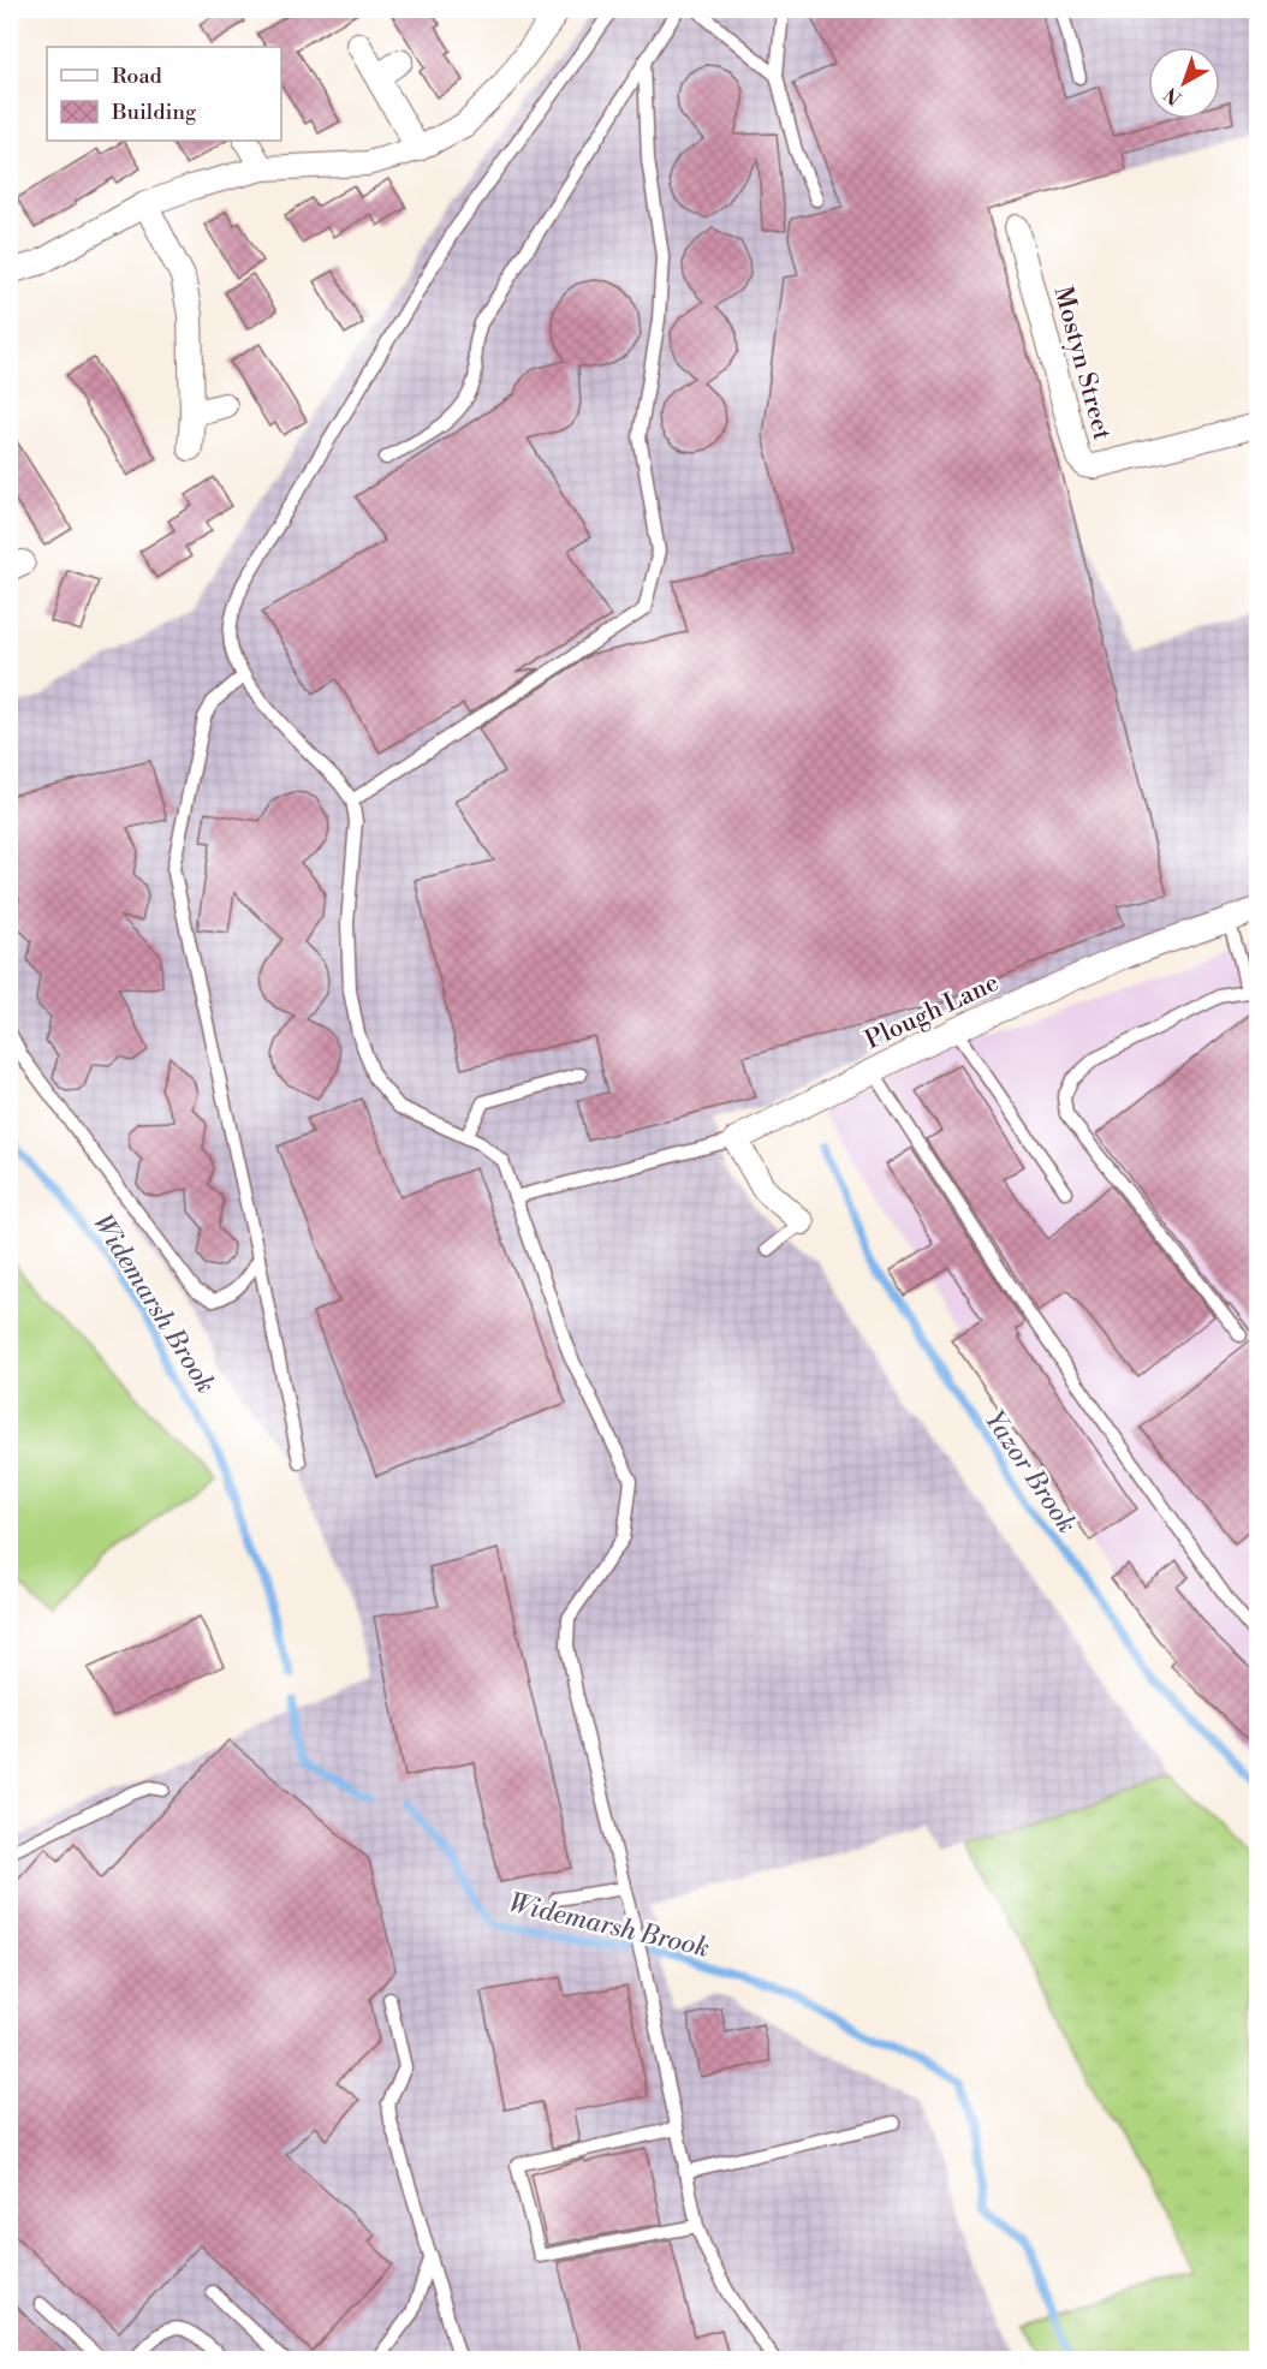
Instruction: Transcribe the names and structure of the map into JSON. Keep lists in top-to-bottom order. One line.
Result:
{"streets":{"street":["Mostyn Street","Plough Lane"]},"water":["Widemarsh Brook","Yazor Brook"],"legend":["Road","Building"],"north":"bottom left"}
